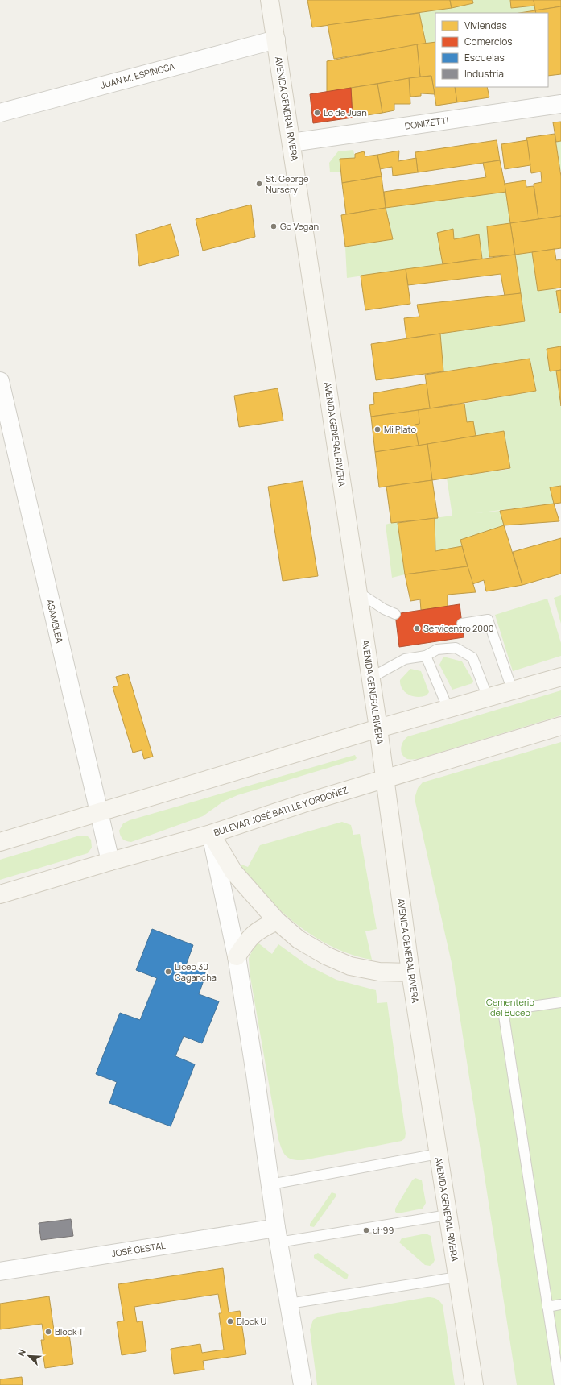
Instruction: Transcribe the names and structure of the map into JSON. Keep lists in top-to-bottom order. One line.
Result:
{"streets":{"main road":["AVENIDA GENERAL RIVERA","BULEVAR JOSÉ BATLLE Y ORDÓÑEZ"],"street":["JUAN M. ESPINOSA","DONIZETTI","ASAMBLEA","JOSÉ GESTAL"]},"crossings":[["JUAN M. ESPINOSA","AVENIDA GENERAL RIVERA"],["AVENIDA GENERAL RIVERA","DONIZETTI"],["AVENIDA GENERAL RIVERA","BULEVAR JOSÉ BATLLE Y ORDÓÑEZ"],["ASAMBLEA","BULEVAR JOSÉ BATLLE Y ORDÓÑEZ"]],"parks":["Cementerio del Buceo"],"places":["Lo de Juan","St. George Nursery","Go Vegan","Mi Plato","Servicentro 2000","Liceo 30 Cagancha","ch99","Block U","Block T"],"legend":["Viviendas","Comercios","Escuelas","Industria"],"north":"top left"}
